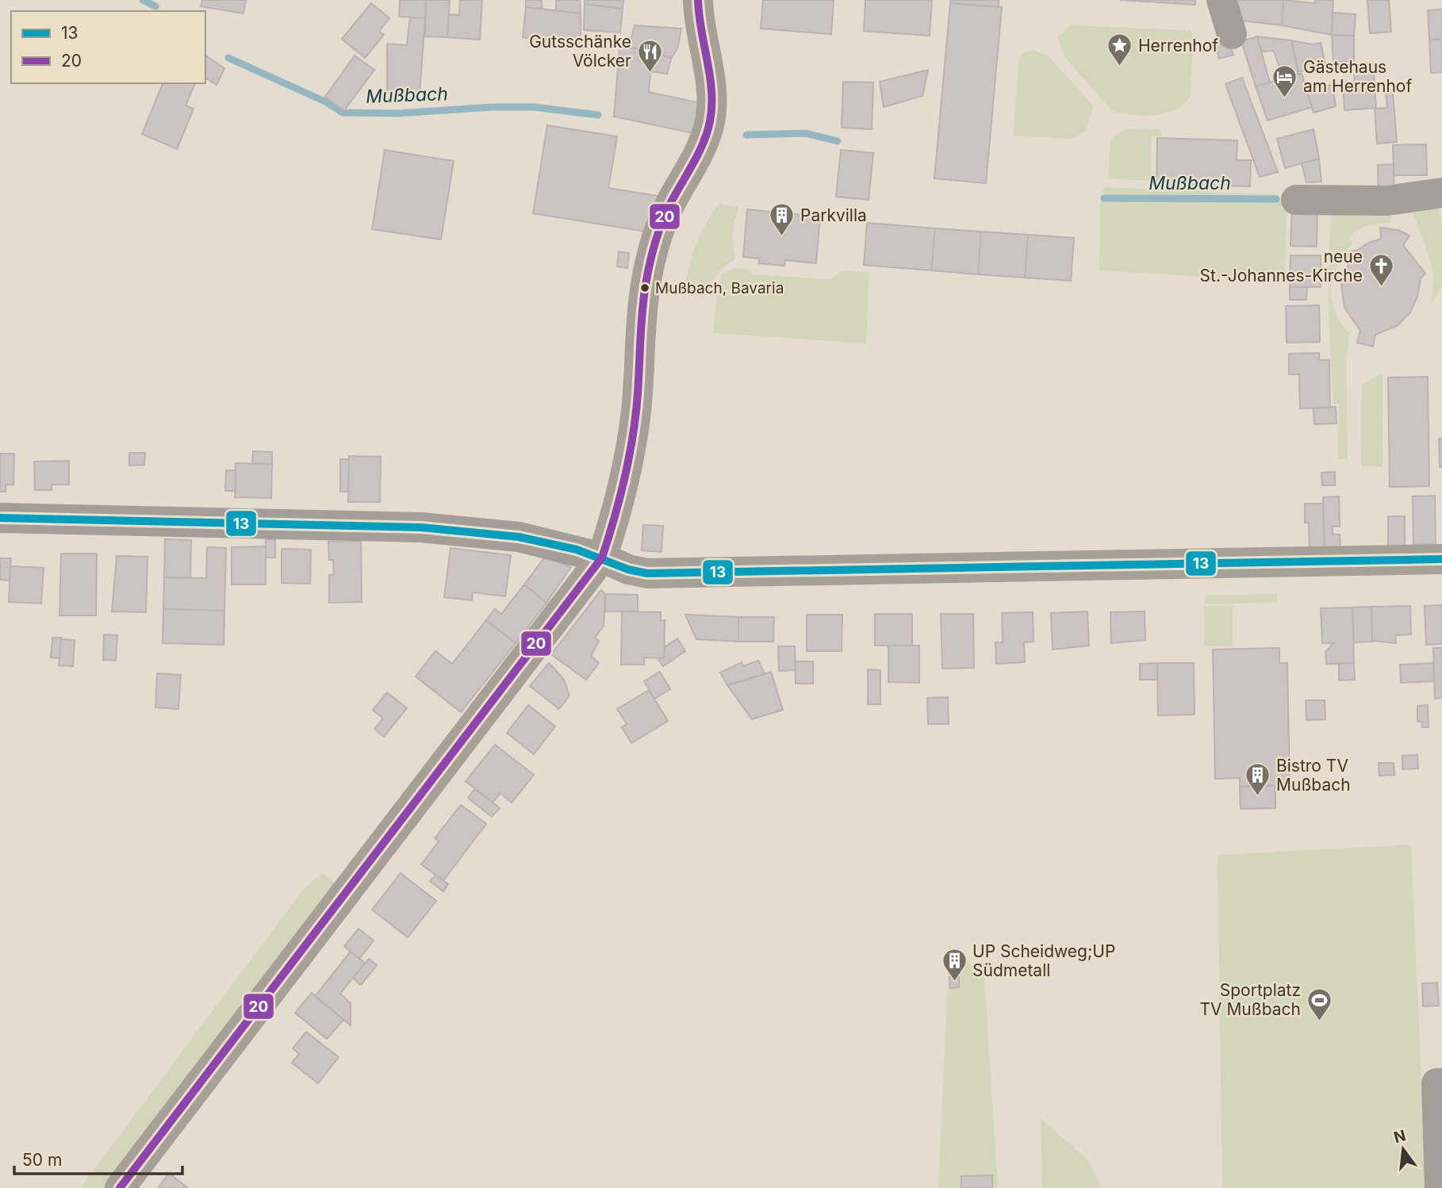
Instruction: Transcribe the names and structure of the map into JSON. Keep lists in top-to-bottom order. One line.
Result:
{"water":["Mußbach"],"places":{"place":["Herrenhof"],"restaurant":["Gutsschänke Völcker"],"hotel":["Gästehaus am Herrenhof"],"building":["Parkvilla","Bistro TV Mußbach","UP Scheidweg;UP Südmetall"],"church":["neue St.-Johannes-Kirche"],"other":["Mußbach, Bavaria"],"sports":["Sportplatz TV Mußbach"]},"lines":["transit line 20","transit line 13"],"legend":["13","20"],"scale_bar":"50 m","north":"top"}
